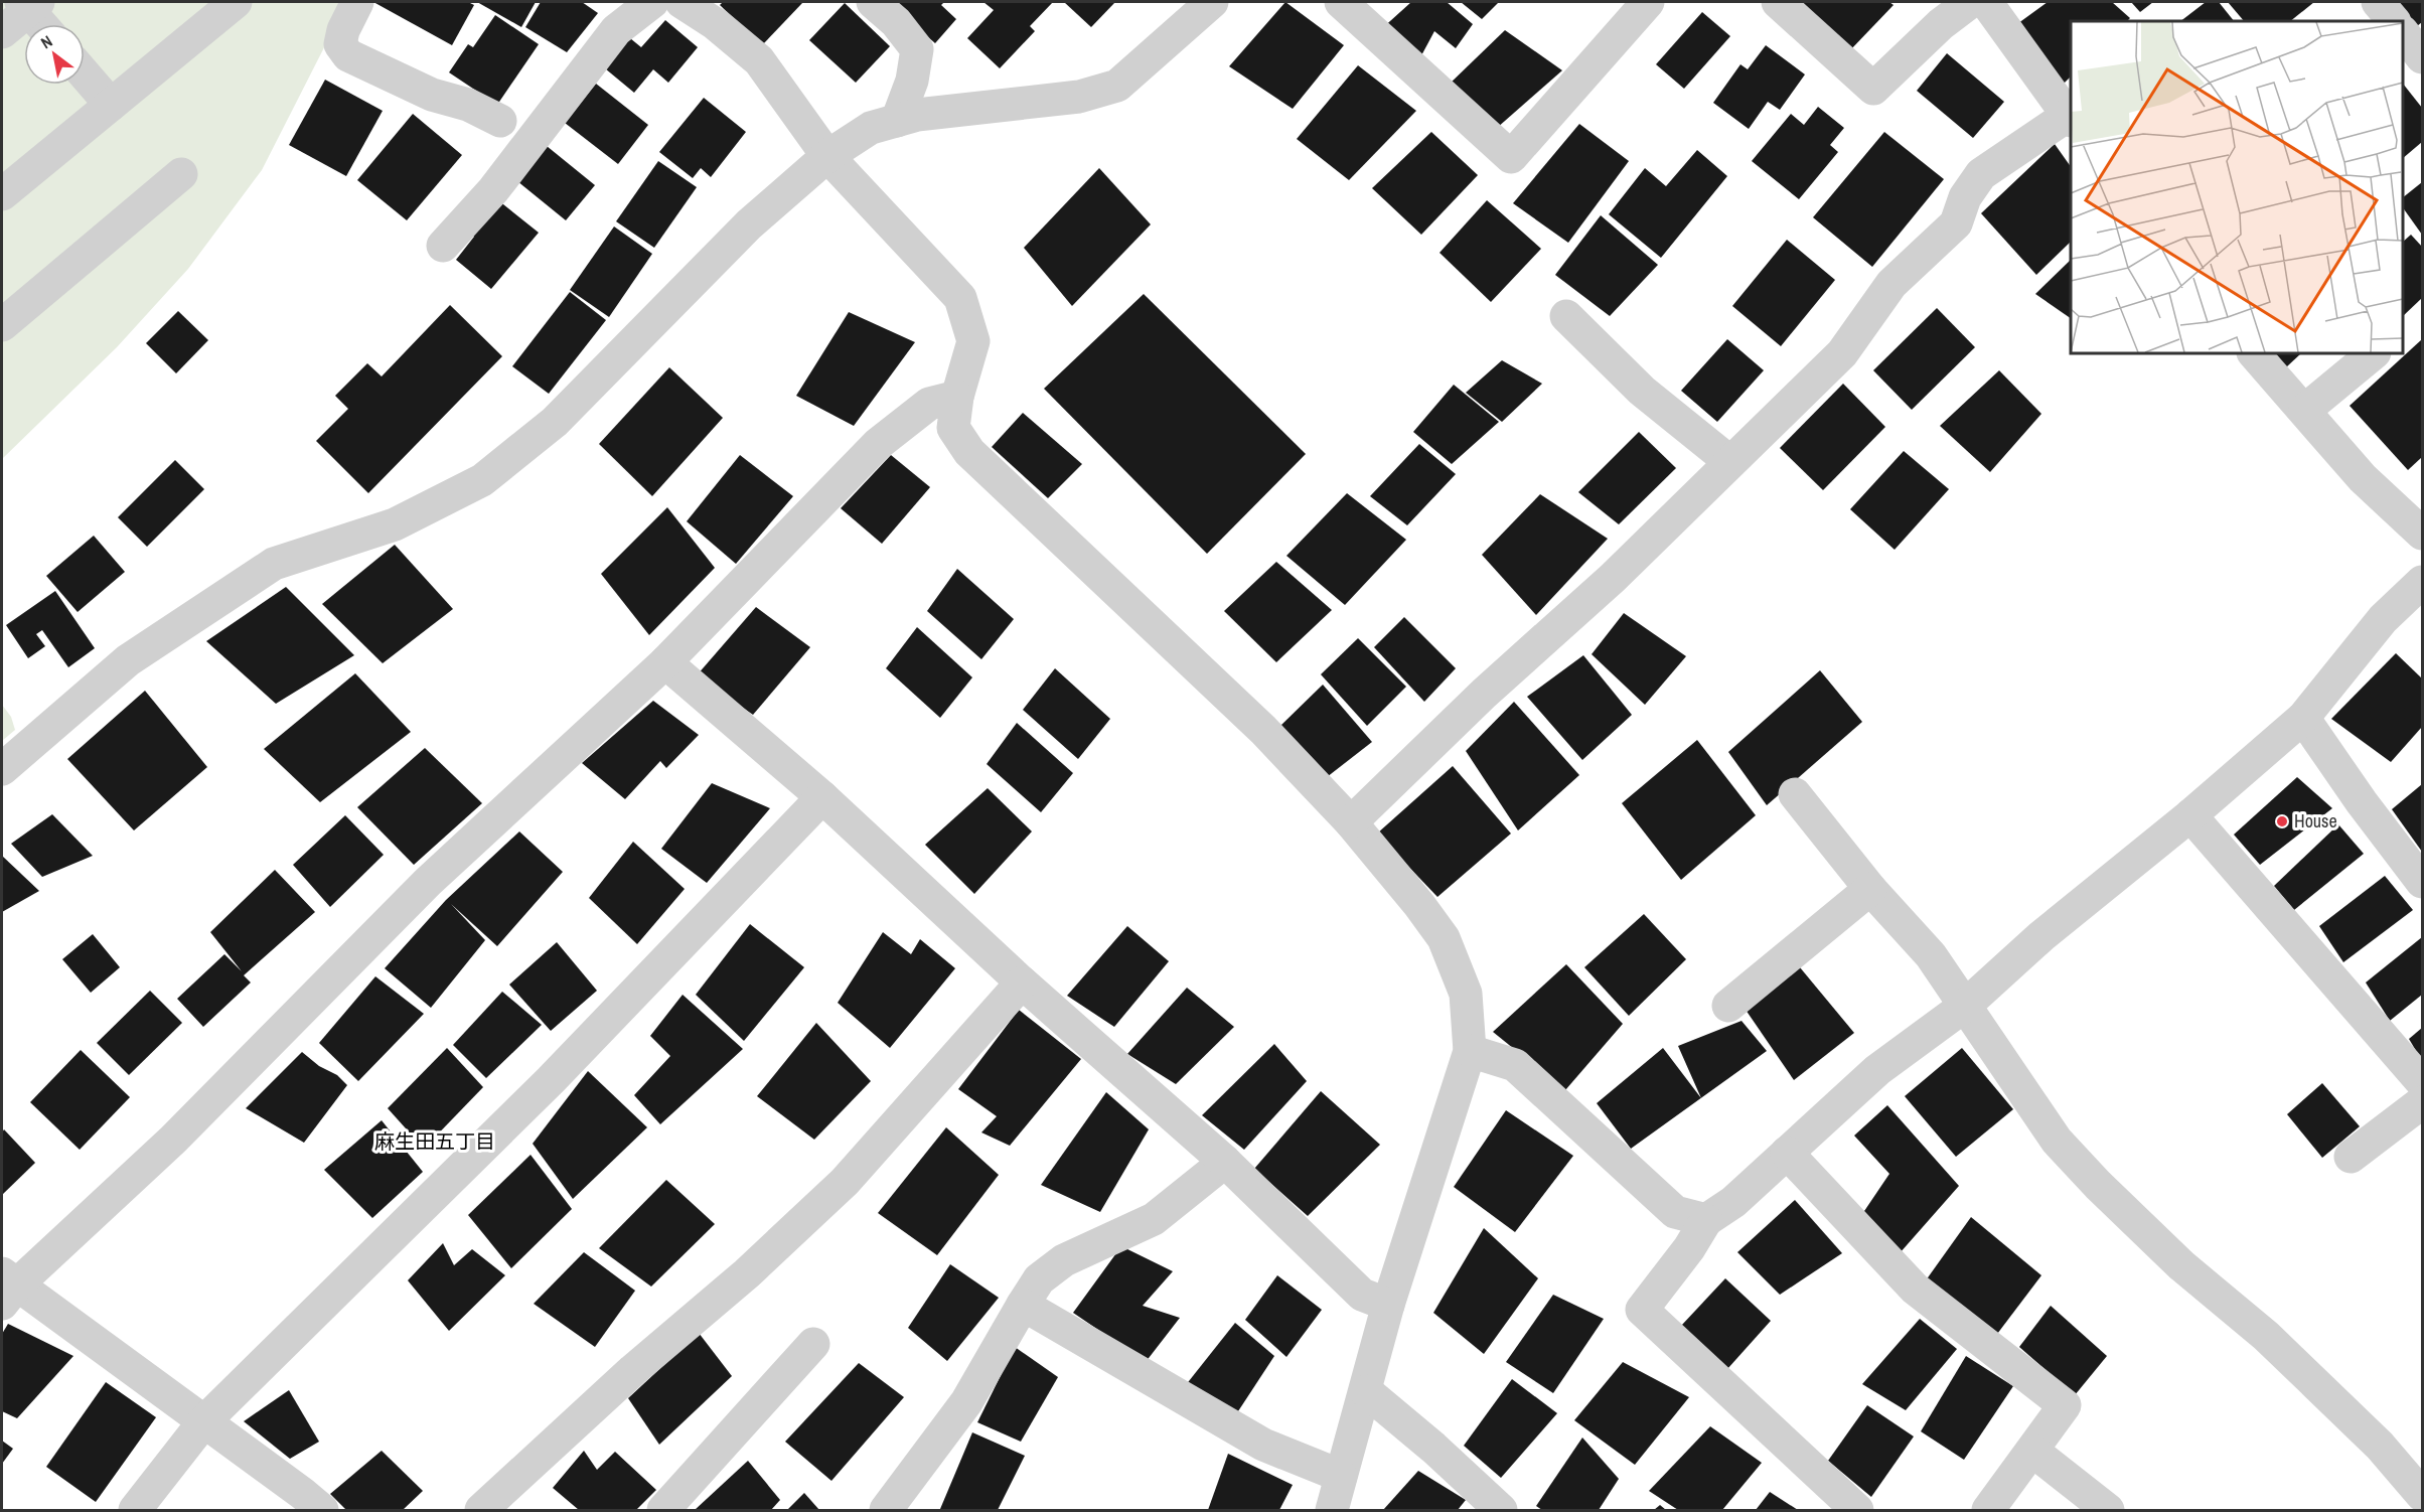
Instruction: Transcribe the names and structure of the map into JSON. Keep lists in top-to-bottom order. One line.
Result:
{"districts":["麻生田五丁目"],"places":["House"],"north":"top left"}
